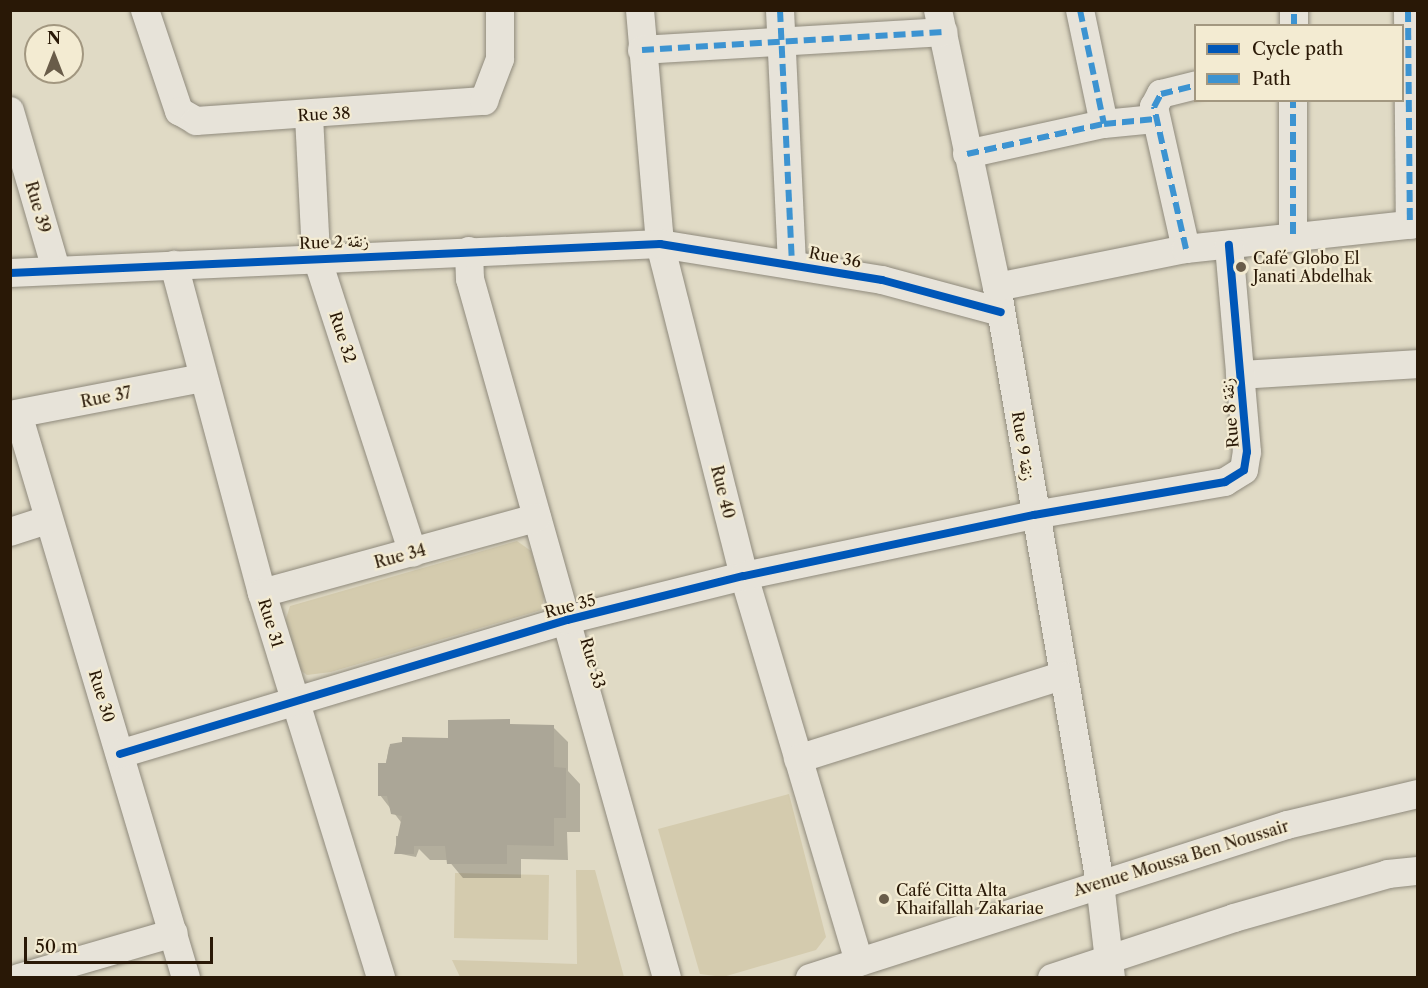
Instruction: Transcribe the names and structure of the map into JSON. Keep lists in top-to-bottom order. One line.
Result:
{"streets":{"street":["Rue 38","Rue 39","Rue 2 زنقة","Rue 36","Rue 32","Rue 37","Rue 8 زنقة","Rue 9 زنقة","Rue 40","Rue 34","Rue 35","Rue 31","Rue 33","Rue 30","Avenue Moussa Ben Noussair"]},"crossings":[["Rue 38","Rue 32"],["Rue 39","Rue 2 زنقة"],["Rue 2 زنقة","Rue 36"],["Rue 2 زنقة","Rue 32"],["Rue 2 زنقة","Rue 40"],["Rue 2 زنقة","Rue 31"],["Rue 2 زنقة","Rue 33"],["Rue 36","Rue 9 زنقة"],["Rue 36","Rue 40"],["Rue 32","Rue 34"],["Rue 37","Rue 31"],["Rue 37","Rue 30"],["Rue 8 زنقة","Rue 9 زنقة"],["Rue 8 زنقة","Rue 35"],["Rue 9 زنقة","Rue 35"],["Rue 9 زنقة","Avenue Moussa Ben Noussair"],["Rue 40","Rue 35"],["Rue 40","Avenue Moussa Ben Noussair"],["Rue 34","Rue 31"],["Rue 34","Rue 33"],["Rue 35","Rue 31"],["Rue 35","Rue 33"],["Rue 35","Rue 30"]],"places":["Café Globo El Janati Abdelhak","Café Citta Alta Khaifallah Zakariae"],"legend":["Cycle path","Path"],"scale_bar":"50 m","north":"top"}
